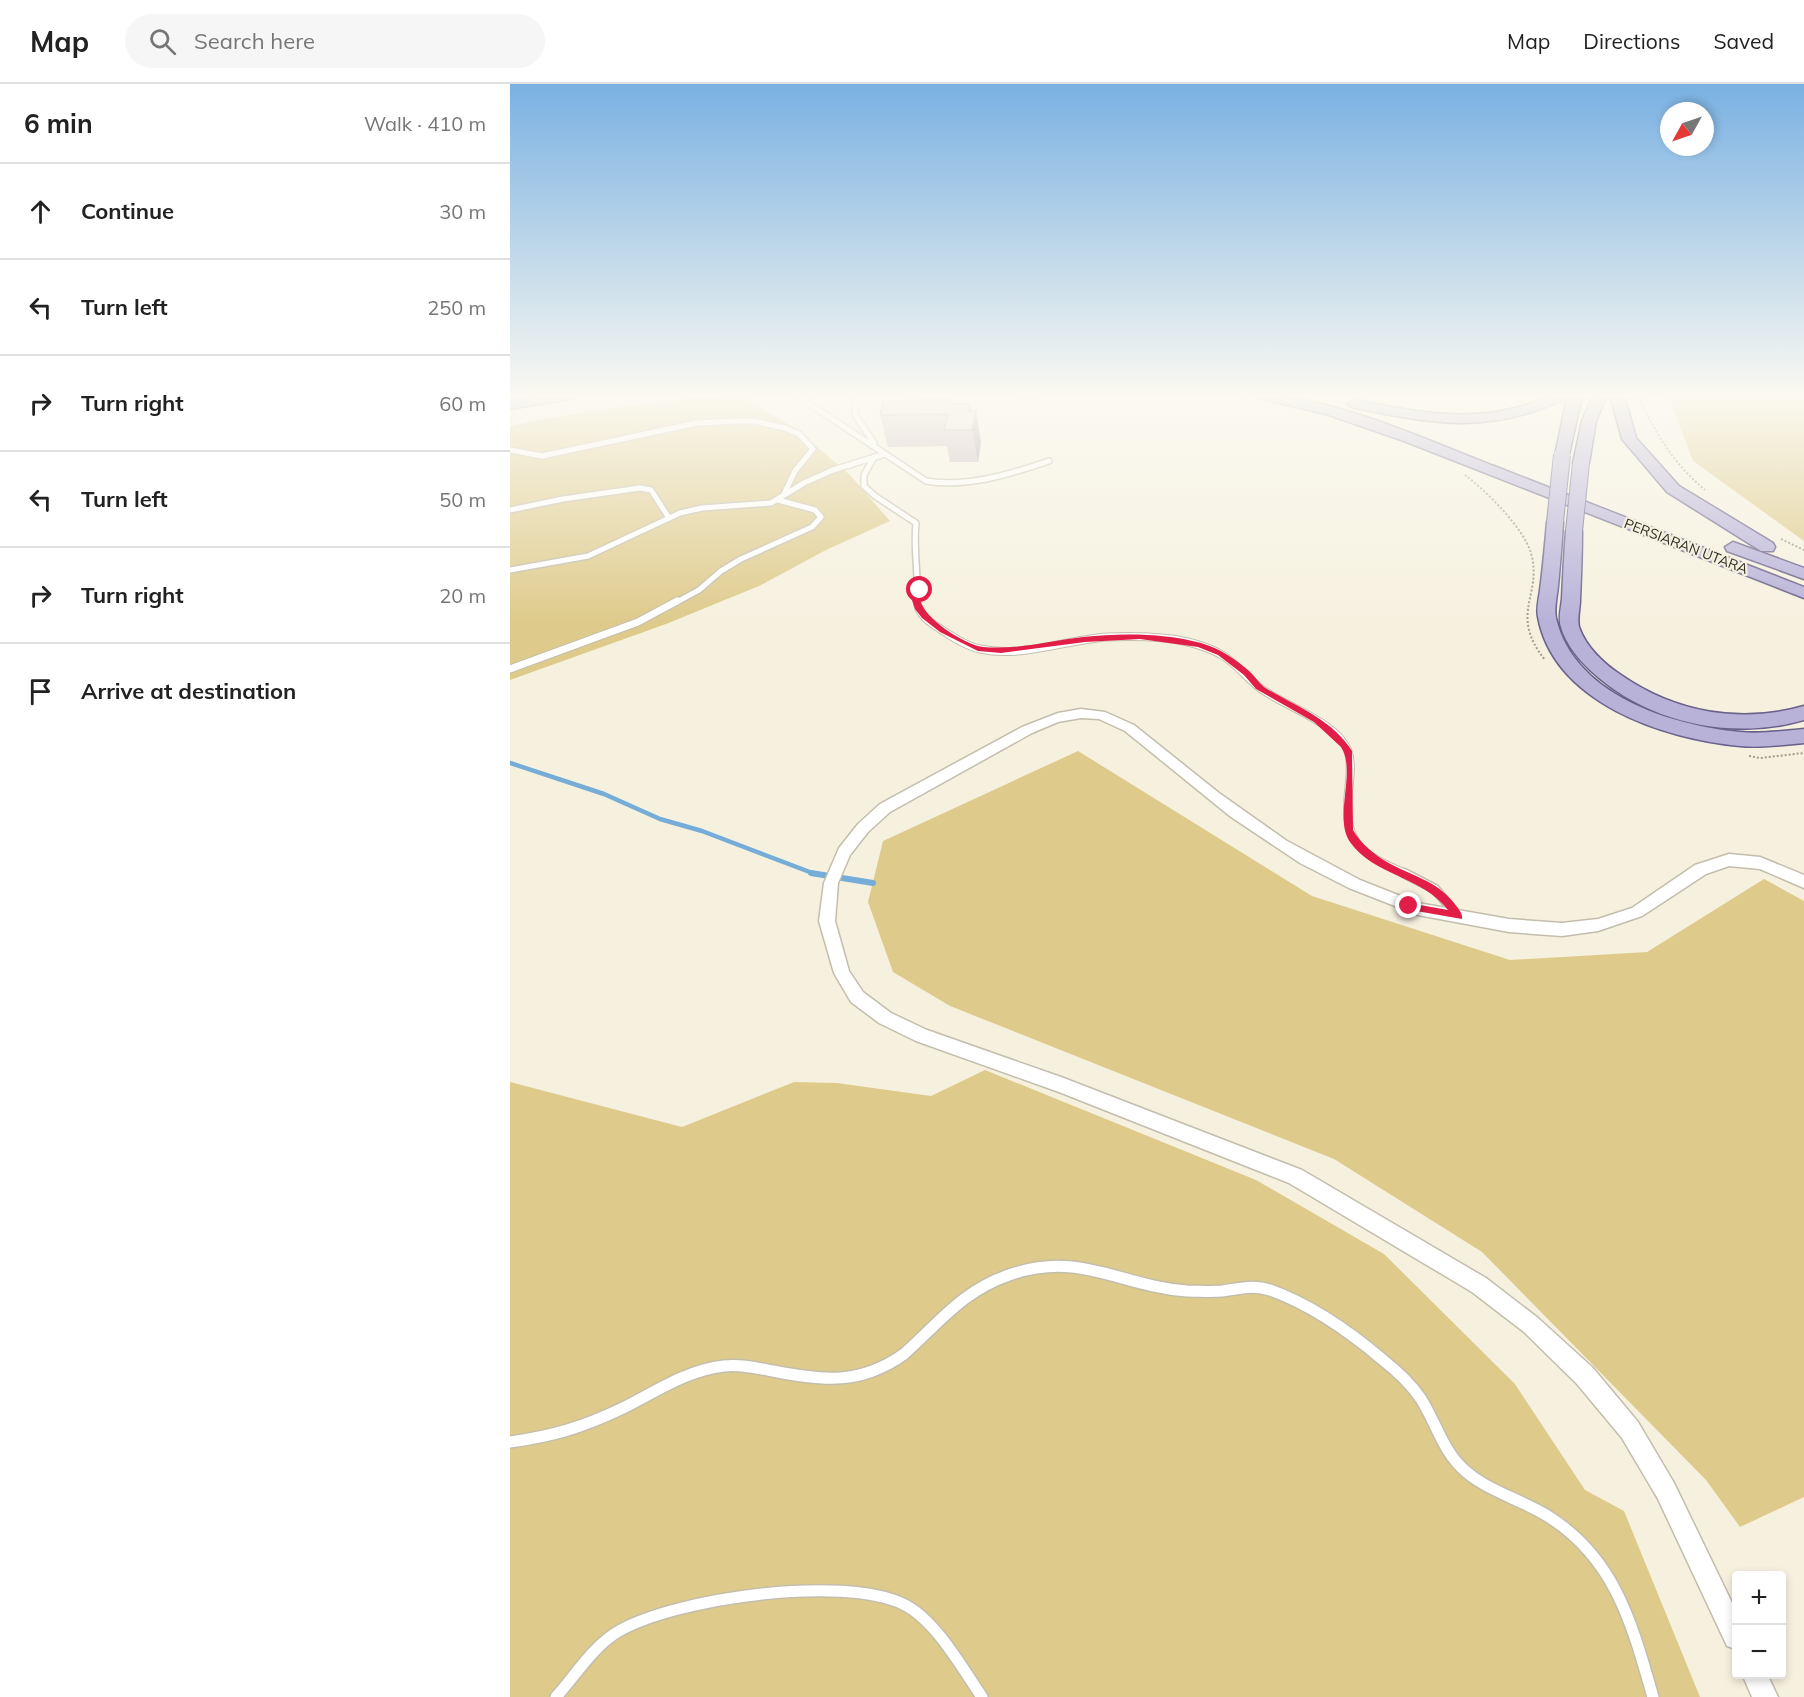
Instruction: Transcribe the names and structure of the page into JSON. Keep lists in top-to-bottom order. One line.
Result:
{"streets":{"main road":["PERSIARAN UTARA"]},"north":"bottom left","page":{"header":"Map","search":"Search here","nav":["Map","Directions","Saved"],"heading":["6 min","Walk · 410 m"],"list":[["Continue","30 m"],["Turn left","250 m"],["Turn right","60 m"],["Turn left","50 m"],["Turn right","20 m"],"Arrive at destination"],"map_buttons":["+","−"]}}
